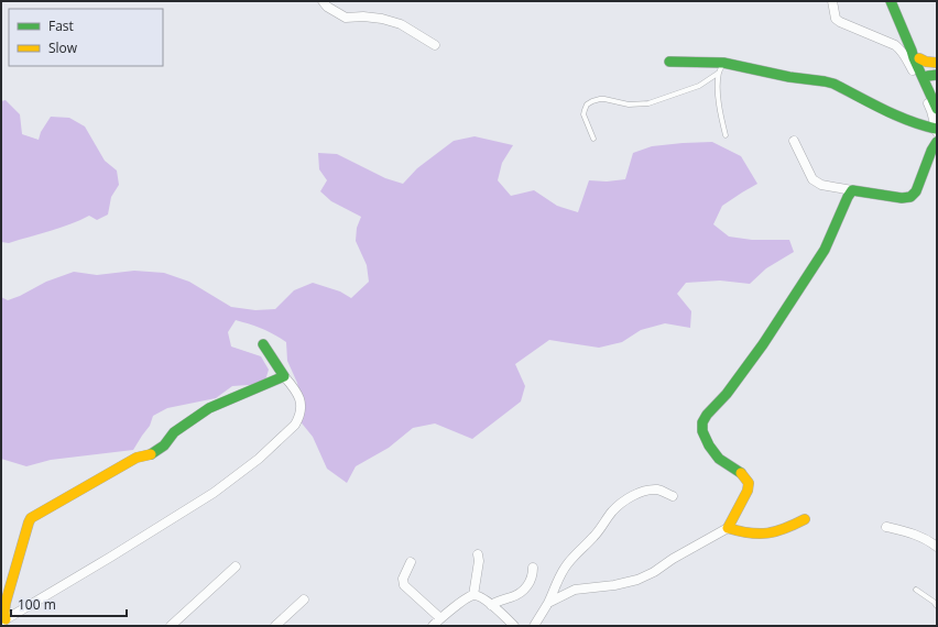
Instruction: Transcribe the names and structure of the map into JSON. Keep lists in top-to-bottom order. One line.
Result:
{"legend":["Fast","Slow"],"scale_bar":"100 m"}
